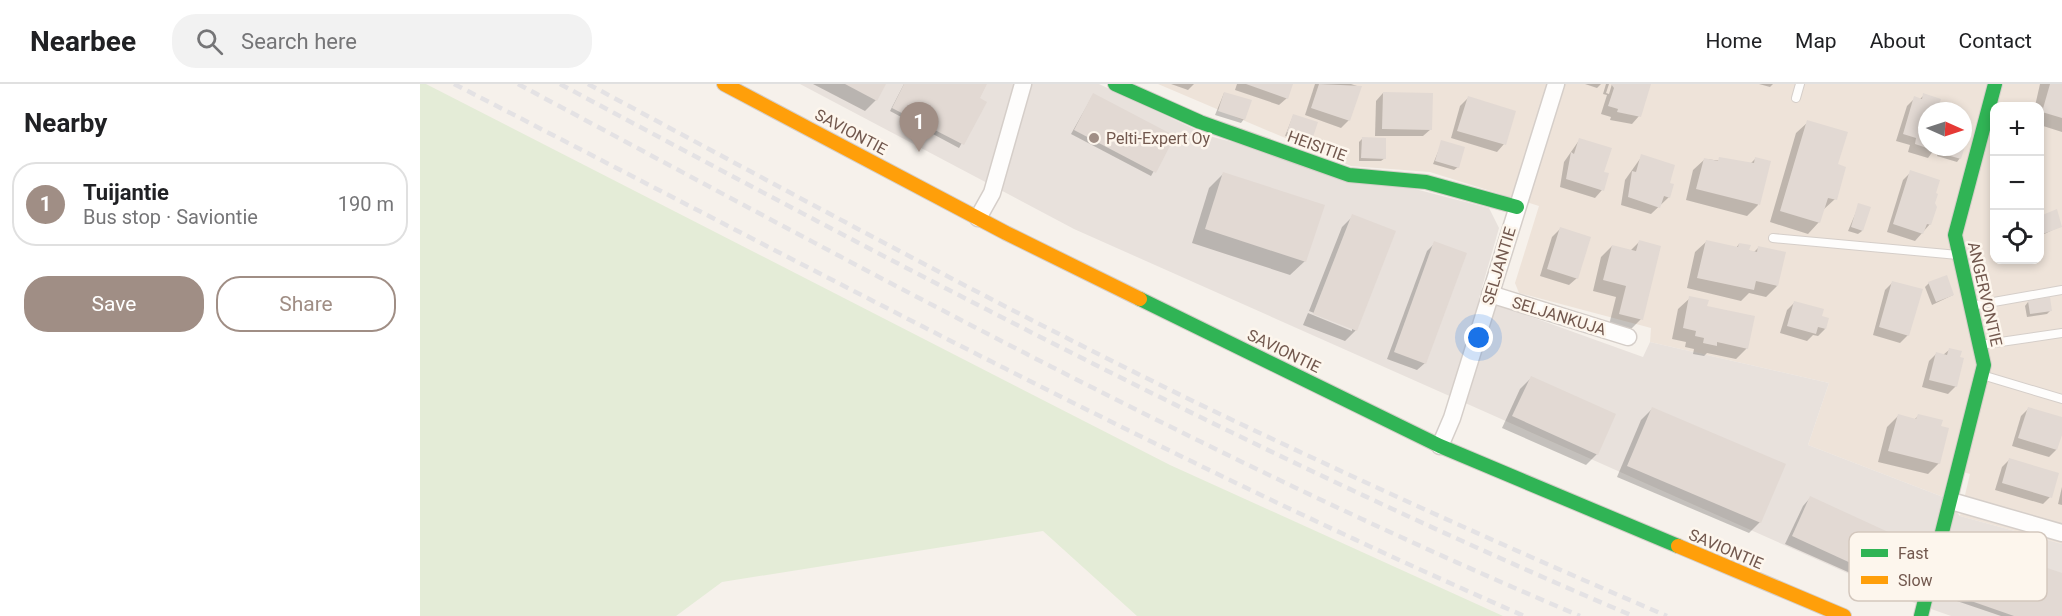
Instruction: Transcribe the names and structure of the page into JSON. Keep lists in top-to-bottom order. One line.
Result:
{"streets":{"main road":["SAVIONTIE","HEISITIE","ANGERVONTIE"],"street":["SELJANTIE","SELJANKUJA"]},"crossings":[["SAVIONTIE","SELJANTIE"],["HEISITIE","SELJANTIE"],["SELJANTIE","SELJANKUJA"]],"places":["Pelti-Expert Oy"],"legend":["Fast","Slow"],"north":"right","page":{"header":"Nearbee","search":"Search here","nav":["Home","Map","About","Contact"],"heading":"Nearby","map_buttons":["+","−"],"pins":"1","list":[{"mark":"1","name":"Tuijantie","note":"Bus stop · Saviontie","value":"190 m"}],"buttons":["Save","Share"]}}
